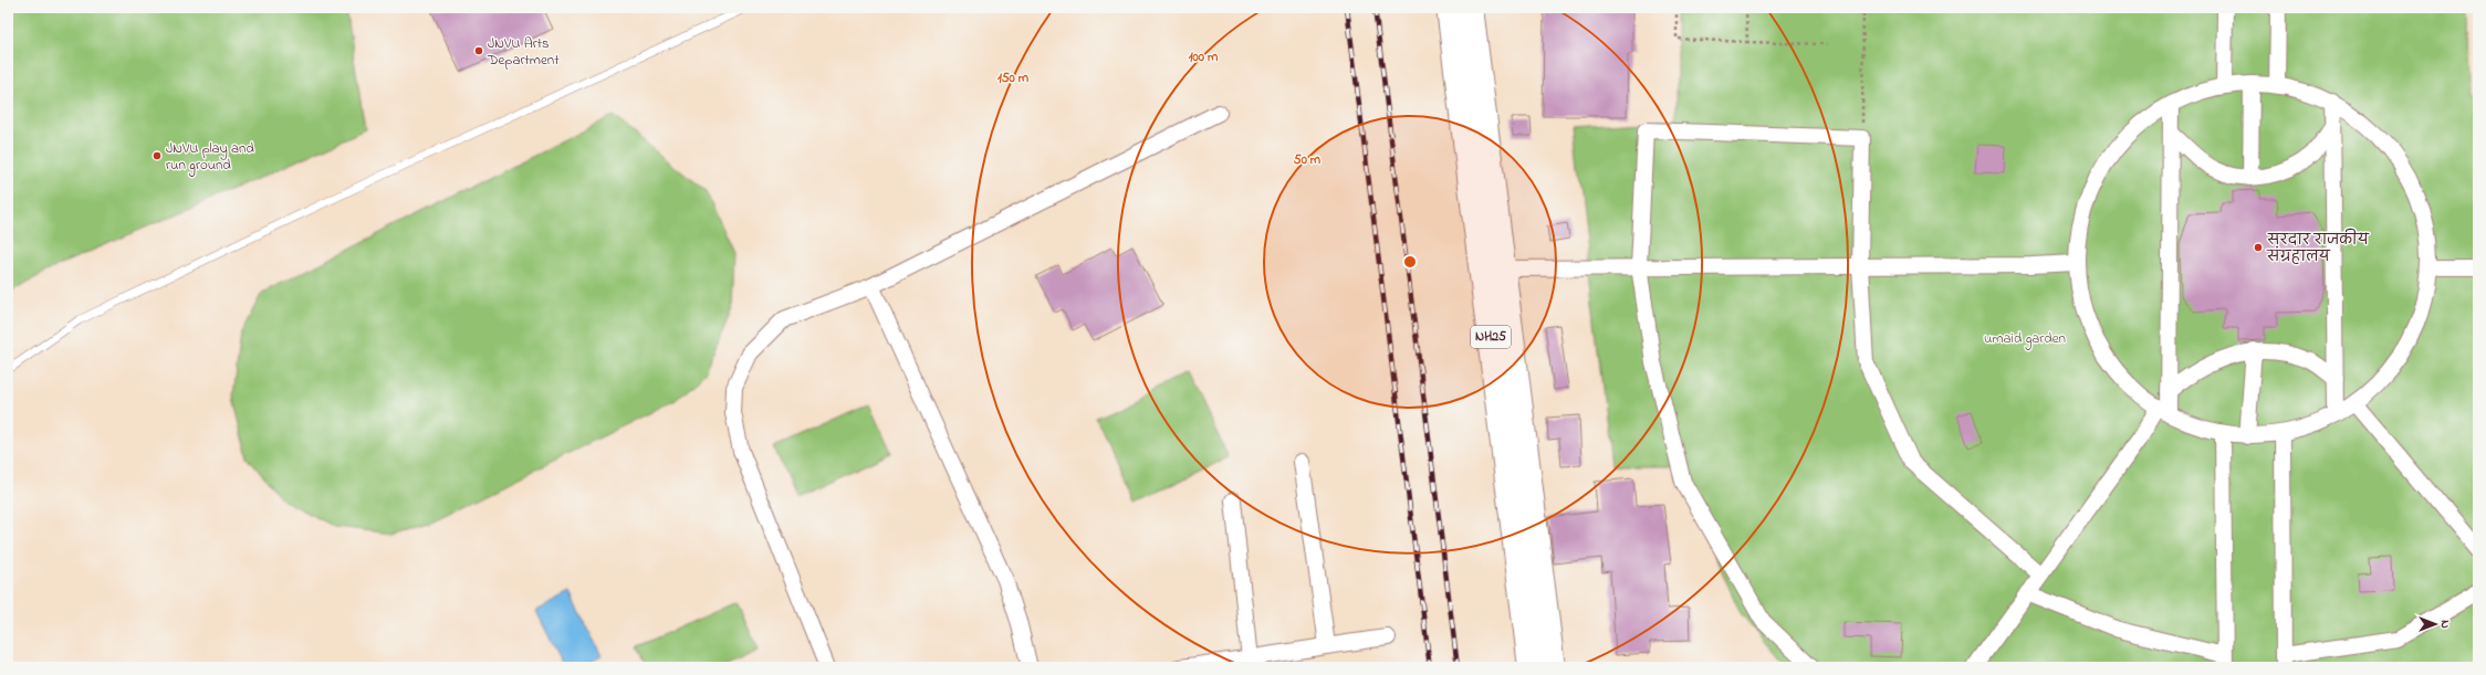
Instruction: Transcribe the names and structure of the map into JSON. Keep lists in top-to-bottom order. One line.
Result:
{"streets":{"main road":["NH25"]},"parks":["umaid garden"],"places":["JNVU Arts Department","JNVU play and run ground","सरदार राजकीय संग्रहालय"],"north":"right","rings":["100 m","150 m","50 m"]}
